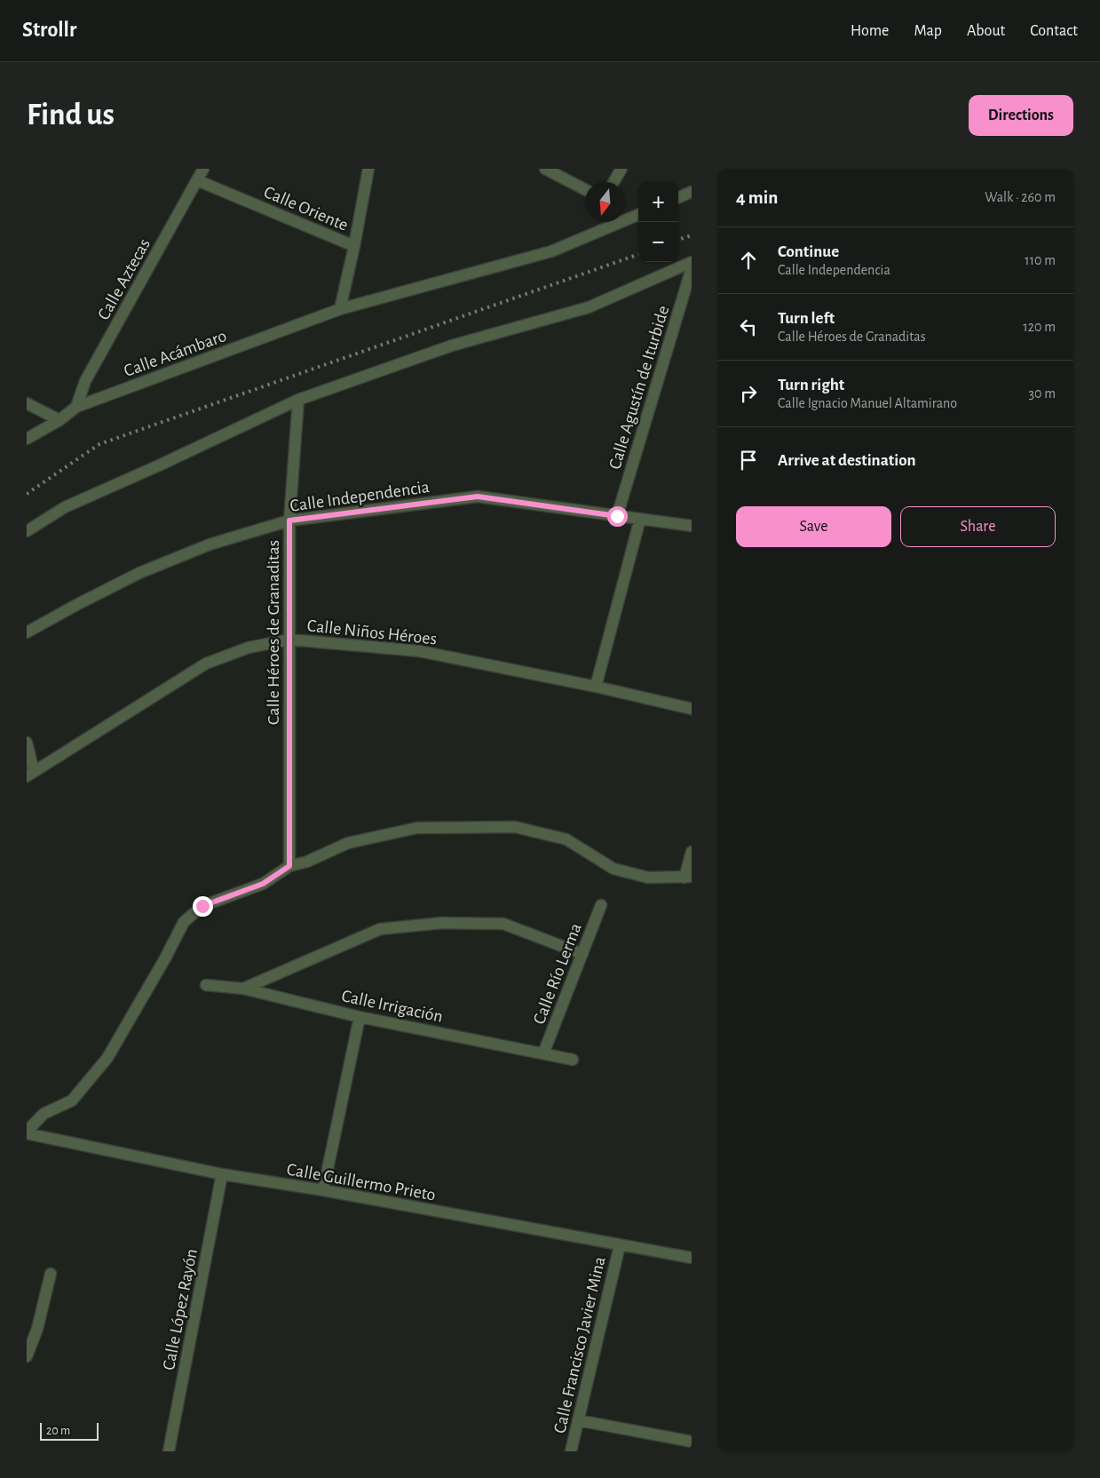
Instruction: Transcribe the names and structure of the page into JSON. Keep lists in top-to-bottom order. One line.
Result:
{"streets":{"street":["Calle Oriente","Calle Aztecas","Calle Acámbaro","Calle Agustín de Iturbide","Calle Independencia","Calle Niños Héroes","Calle Héroes de Granaditas","Calle Río Lerma","Calle Irrigación","Calle Guillermo Prieto","Calle López Rayón","Calle Francisco Javier Mina"]},"crossings":[["Calle Oriente","Calle Aztecas"],["Calle Aztecas","Calle Acámbaro"],["Calle Agustín de Iturbide","Calle Independencia"],["Calle Independencia","Calle Héroes de Granaditas"],["Calle Niños Héroes","Calle Héroes de Granaditas"],["Calle Río Lerma","Calle Irrigación"],["Calle Guillermo Prieto","Calle López Rayón"],["Calle Guillermo Prieto","Calle Francisco Javier Mina"]],"scale_bar":"20 m","north":"bottom","page":{"header":"Strollr","nav":["Home","Map","About","Contact"],"buttons":["Directions",["Save","Share"]],"title":"Find us","heading":["4 min","Walk · 260 m"],"map_buttons":["+","−"],"list":[["Continue","Calle Independencia","110 m"],["Turn left","Calle Héroes de Granaditas","120 m"],["Turn right","Calle Ignacio Manuel Altamirano","30 m"],"Arrive at destination"],"scale":"20 m"}}
